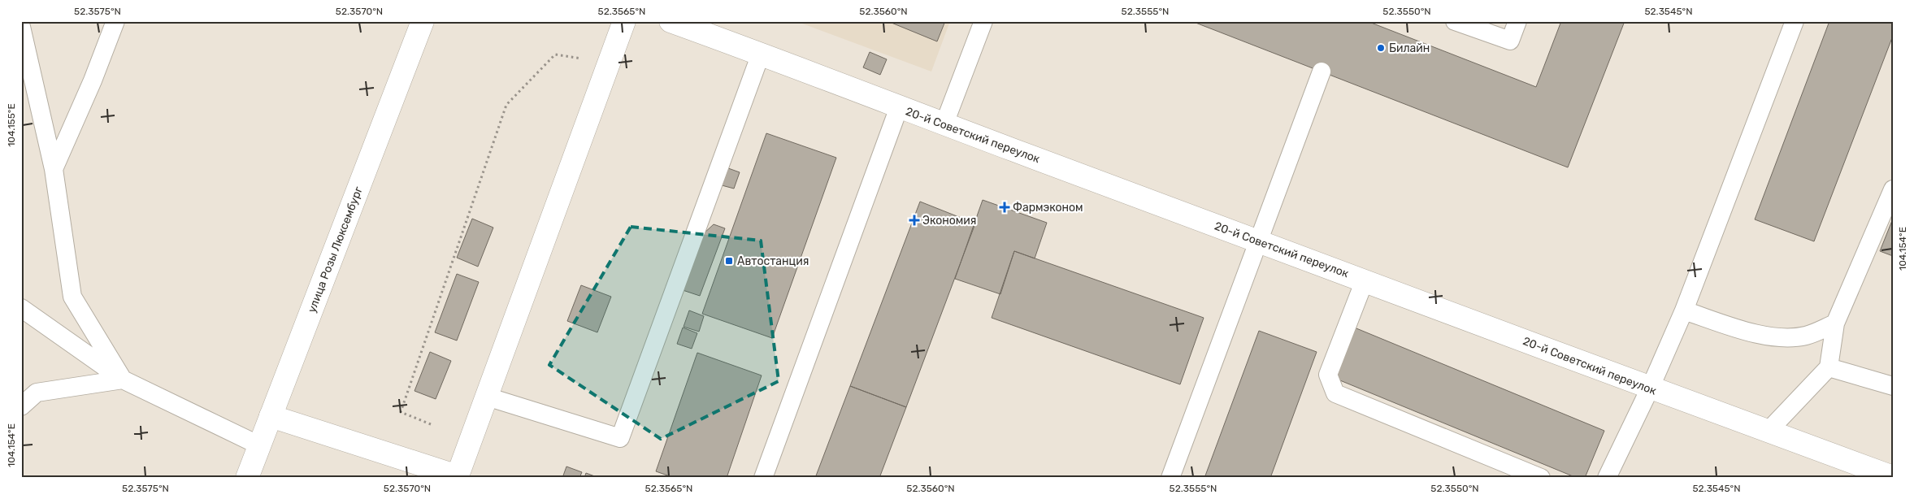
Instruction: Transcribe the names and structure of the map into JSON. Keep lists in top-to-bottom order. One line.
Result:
{"streets":{"street":["20-й Советский переулок","улица Розы Люксембург"]},"places":{"other":["Билайн"],"health":["Фармэконом","Экономия"],"transit":["Автостанция"]},"coordinates":["52.3575°N","52.3570°N","52.3565°N","52.3560°N","52.3555°N","52.3550°N","52.3545°N","104.155°E","104.154°E"]}
